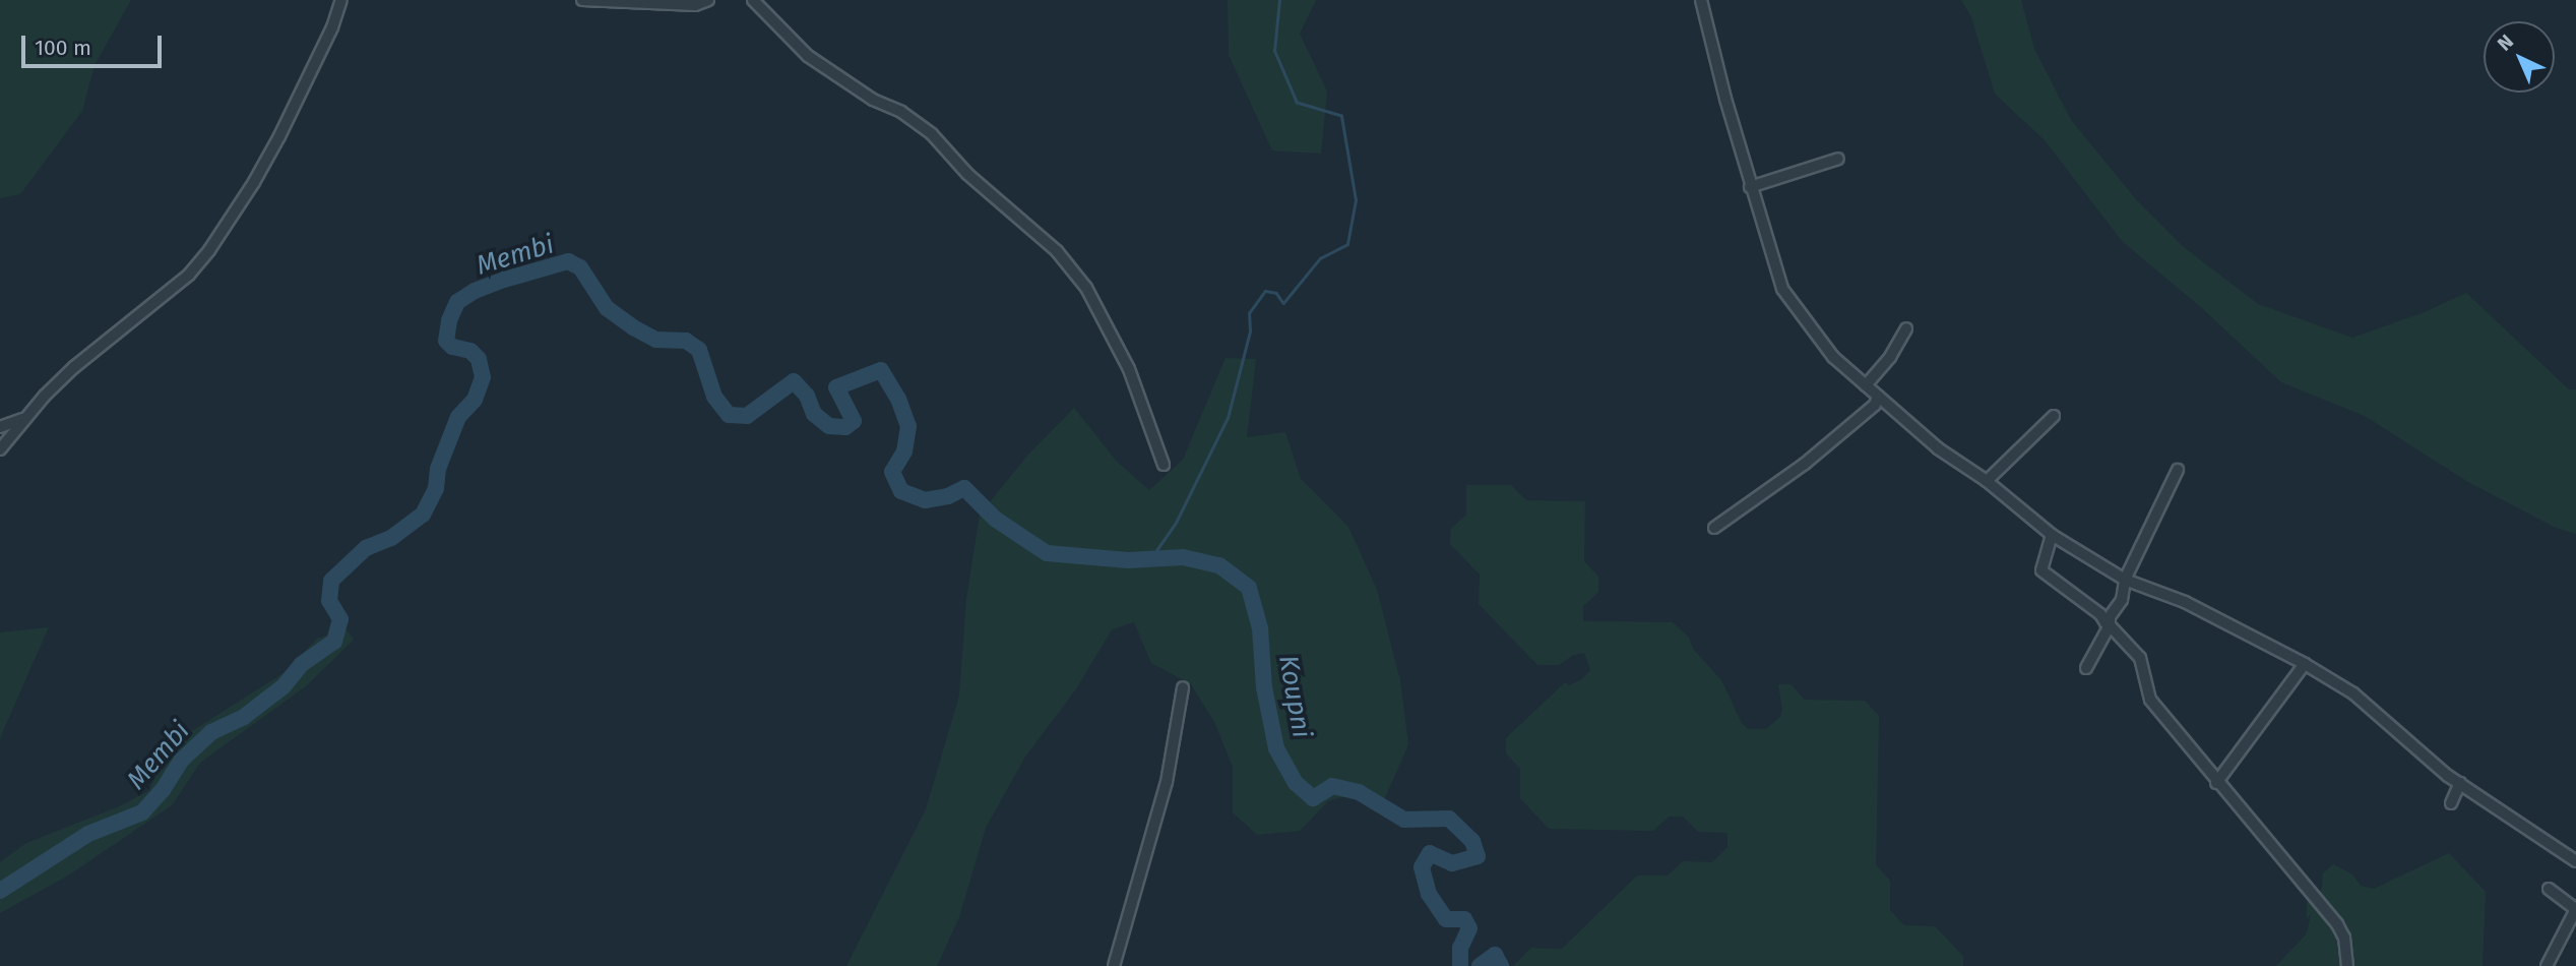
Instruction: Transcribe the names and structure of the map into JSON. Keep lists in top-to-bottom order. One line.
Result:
{"water":["Membi","Koupni"],"scale_bar":"100 m","north":"top left"}
